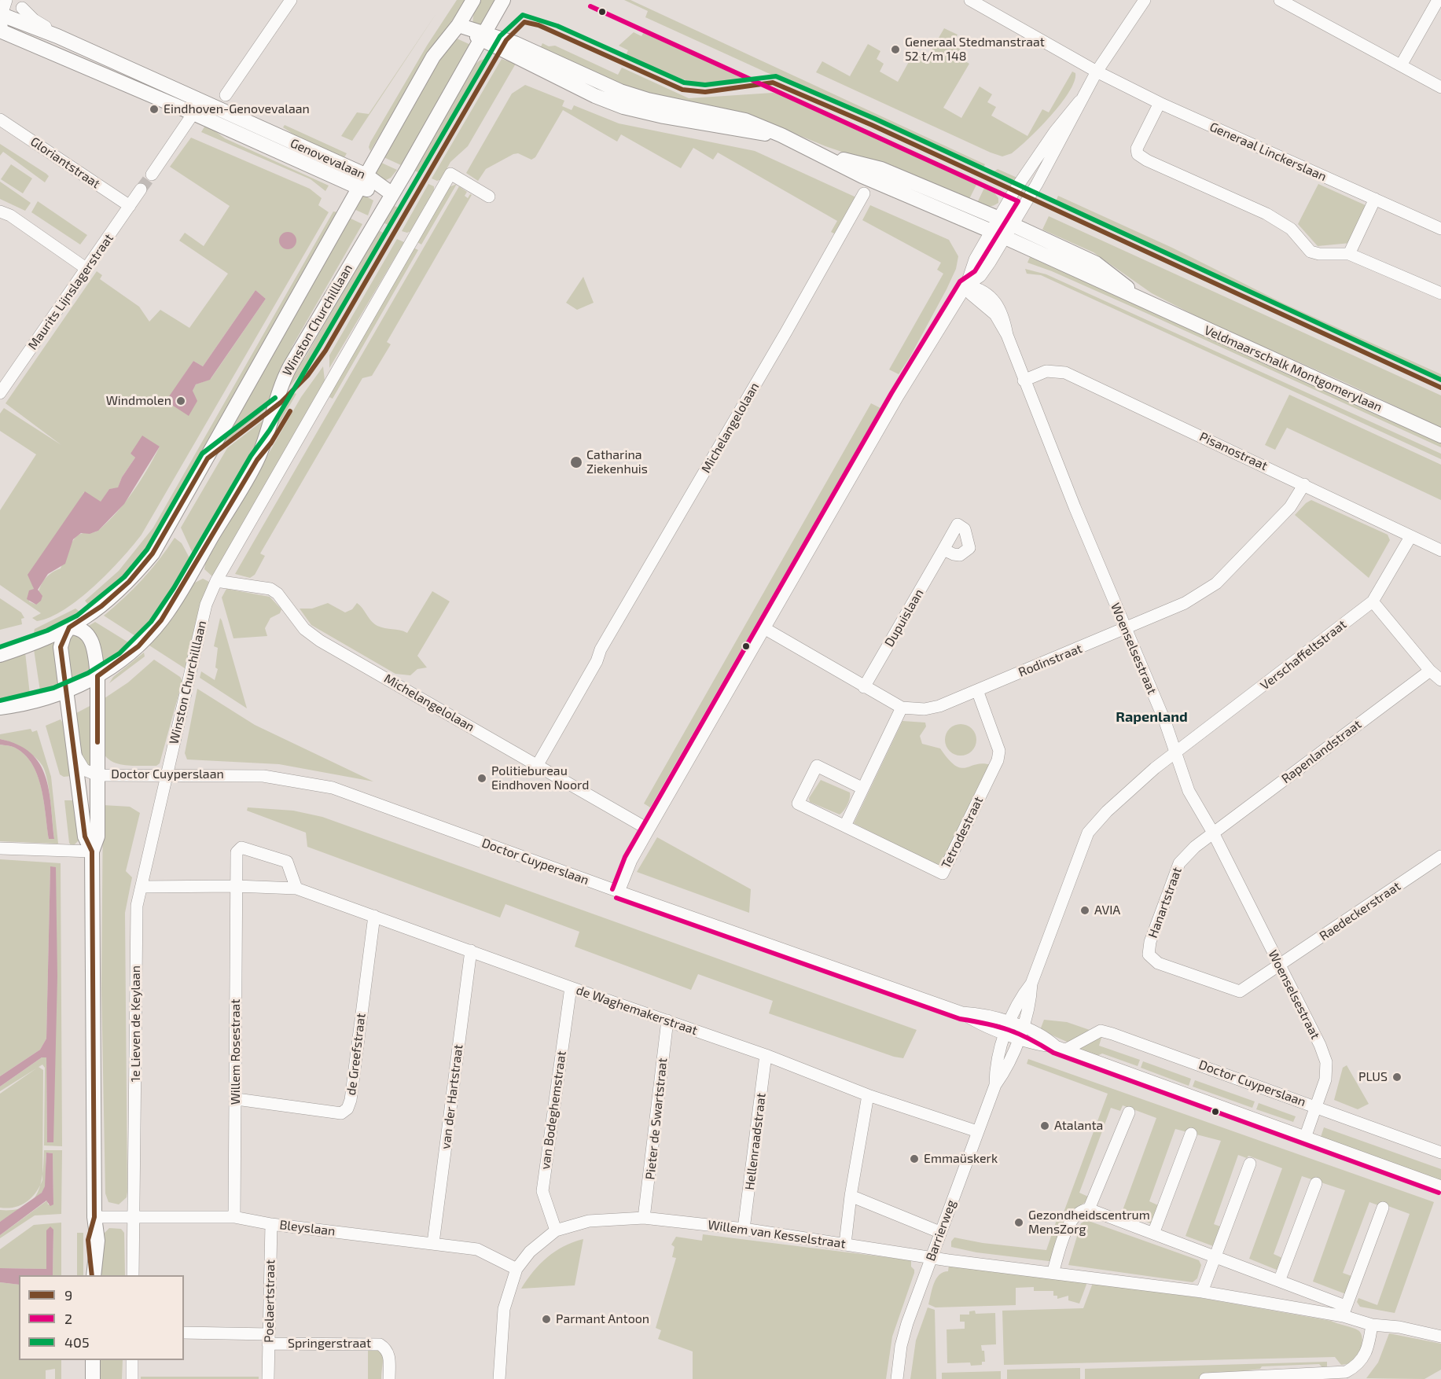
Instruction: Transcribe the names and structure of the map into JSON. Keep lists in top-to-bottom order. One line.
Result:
{"streets":{"main road":["Genovevalaan","Winston Churchilllaan","Veldmaarschalk Montgomerylaan"],"street":["Generaal Linckerslaan","Gloriantstraat","Maurits Lijnslagerstraat","Michelangelolaan","Pisanostraat","Dupuislaan","Woenselsestraat","Verschaffeltstraat","Rodinstraat","Rapenlandstraat","Doctor Cuyperslaan","Tetrodestraat","Hanartstraat","Raedeckerstraat","de Waghemakerstraat","1e Lieven de Keylaan","Willem Rosestraat","de Greefstraat","van der Hartstraat","van Bodeghemstraat","Pieter de Swartstraat","Hellenraadstraat","Bleyslaan","Barrierweg","Willem van Kesselstraat","Poelaertstraat","Springerstraat"]},"crossings":[["Genovevalaan","Winston Churchilllaan"],["Gloriantstraat","Maurits Lijnslagerstraat"],["Winston Churchilllaan","Veldmaarschalk Montgomerylaan"],["Winston Churchilllaan","Michelangelolaan"],["Winston Churchilllaan","Doctor Cuyperslaan"],["Winston Churchilllaan","1e Lieven de Keylaan"],["Pisanostraat","Woenselsestraat"],["Pisanostraat","Verschaffeltstraat"],["Pisanostraat","Rodinstraat"],["Dupuislaan","Rodinstraat"],["Woenselsestraat","Verschaffeltstraat"],["Woenselsestraat","Rodinstraat"],["Woenselsestraat","Rapenlandstraat"],["Woenselsestraat","Doctor Cuyperslaan"],["Woenselsestraat","Hanartstraat"],["Woenselsestraat","Raedeckerstraat"],["Verschaffeltstraat","Barrierweg"],["Rodinstraat","Tetrodestraat"],["Rapenlandstraat","Hanartstraat"],["Doctor Cuyperslaan","1e Lieven de Keylaan"],["Doctor Cuyperslaan","Barrierweg"],["Hanartstraat","Raedeckerstraat"],["de Waghemakerstraat","1e Lieven de Keylaan"],["de Waghemakerstraat","Willem Rosestraat"],["de Waghemakerstraat","de Greefstraat"],["de Waghemakerstraat","van der Hartstraat"],["de Waghemakerstraat","van Bodeghemstraat"],["de Waghemakerstraat","Pieter de Swartstraat"],["de Waghemakerstraat","Hellenraadstraat"],["de Waghemakerstraat","Barrierweg"],["1e Lieven de Keylaan","Bleyslaan"],["Willem Rosestraat","de Greefstraat"],["Willem Rosestraat","Bleyslaan"],["van der Hartstraat","Bleyslaan"],["van Bodeghemstraat","Willem van Kesselstraat"],["Pieter de Swartstraat","Willem van Kesselstraat"],["Hellenraadstraat","Willem van Kesselstraat"],["Bleyslaan","Willem van Kesselstraat"],["Bleyslaan","Poelaertstraat"],["Barrierweg","Willem van Kesselstraat"],["Poelaertstraat","Springerstraat"]],"districts":["Rapenland"],"places":["Generaal Stedmanstraat 52 t/m 148","Eindhoven-Genovevalaan","Windmolen","Catharina Ziekenhuis","Politiebureau Eindhoven Noord","AVIA","PLUS","Atalanta","Emmaüskerk","Gezondheidscentrum MensZorg","Parmant Antoon"],"lines":["transit line 2","transit line 405","transit line 9"],"legend":["9","2","405"]}
